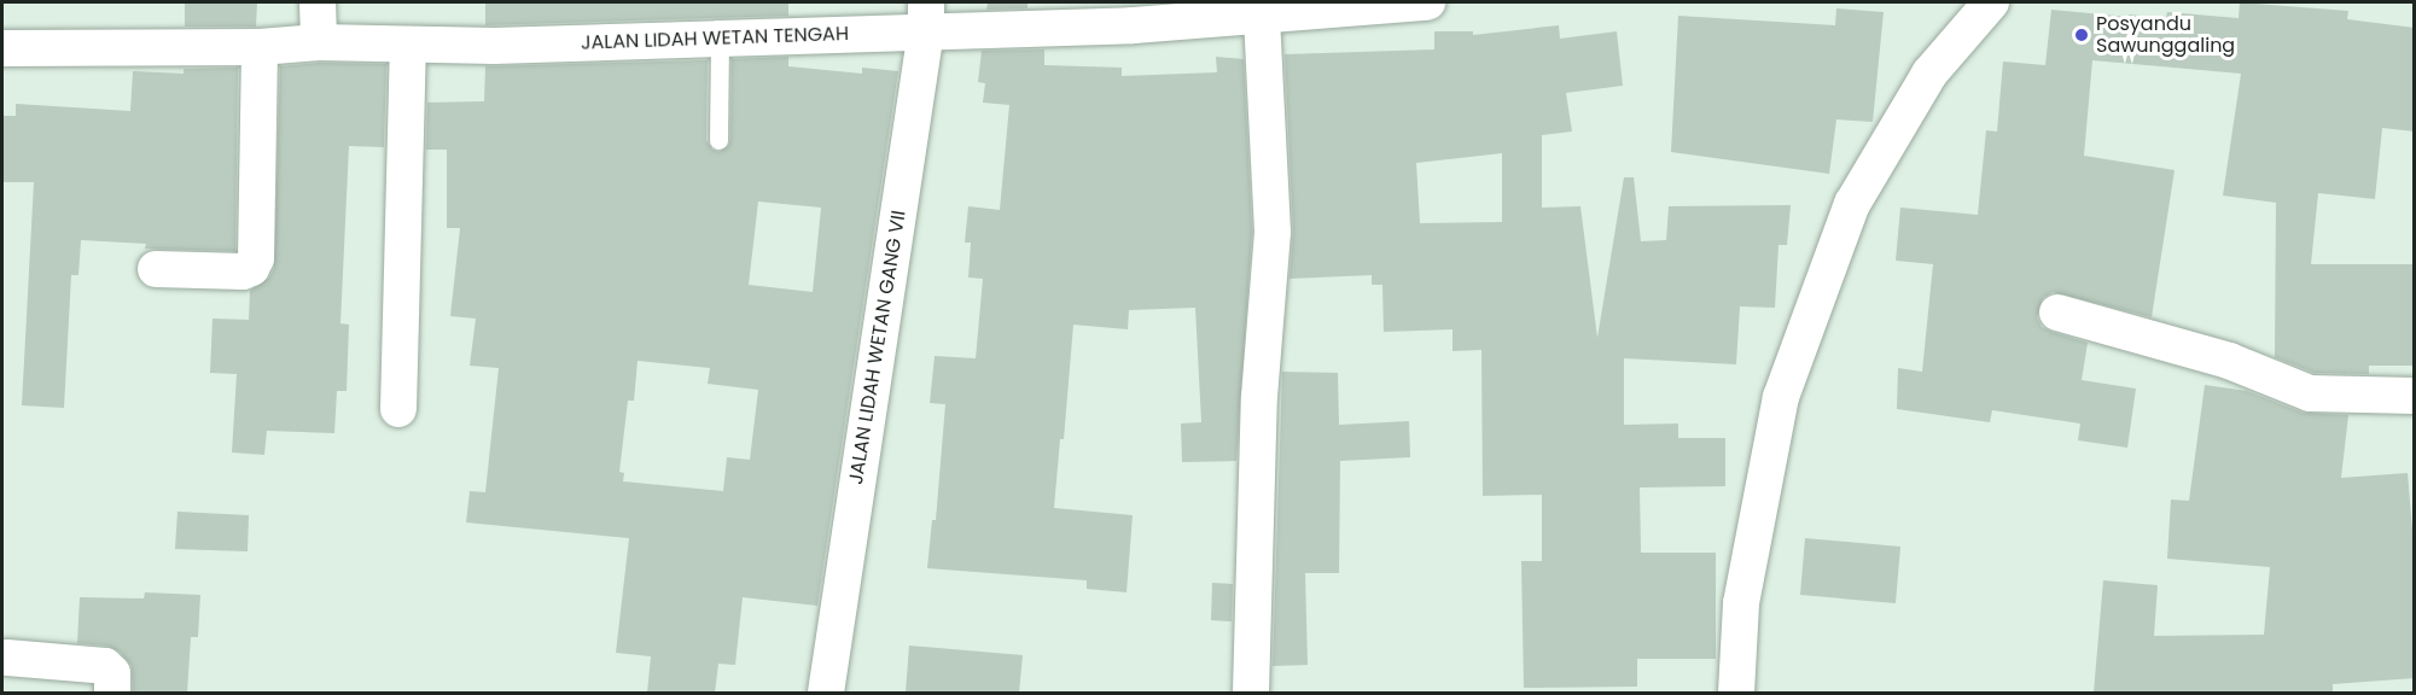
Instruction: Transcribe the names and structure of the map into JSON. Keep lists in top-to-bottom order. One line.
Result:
{"streets":{"street":["JALAN LIDAH WETAN TENGAH","JALAN LIDAH WETAN GANG VII"]},"crossings":[["JALAN LIDAH WETAN TENGAH","JALAN LIDAH WETAN GANG VII"]],"places":["Posyandu Sawunggaling"]}
